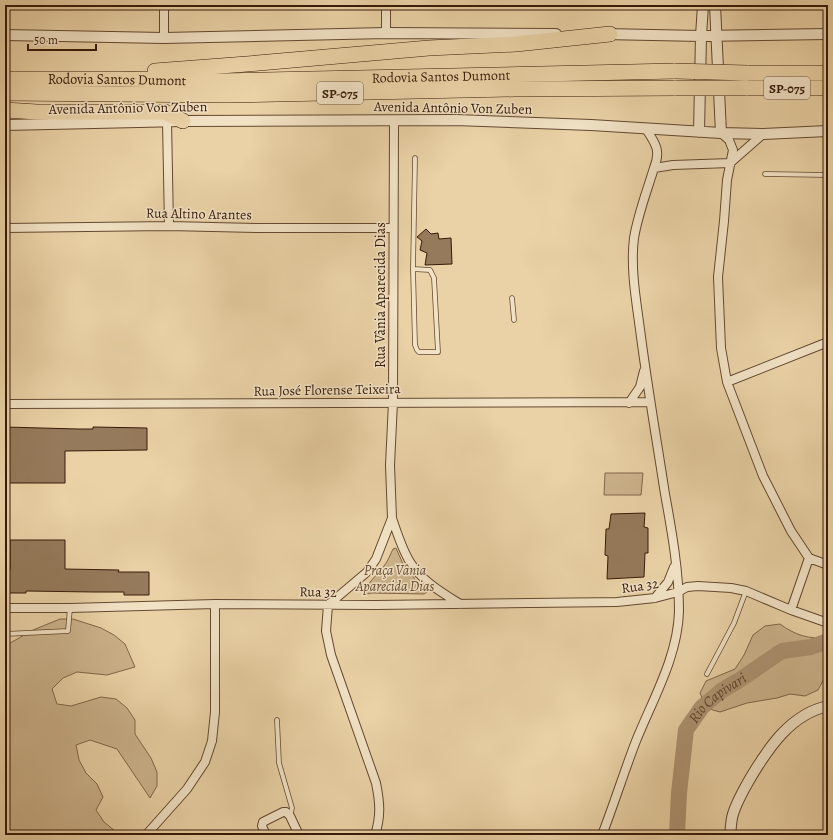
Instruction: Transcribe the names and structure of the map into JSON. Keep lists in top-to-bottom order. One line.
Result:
{"streets":{"highway":["Rodovia Santos Dumont","SP-075"],"street":["Avenida Antônio Von Zuben","Rua Altino Arantes","Rua Vânia Aparecida Dias","Rua José Florense Teixeira","Rua 32"]},"crossings":[["Avenida Antônio Von Zuben","Rua Vânia Aparecida Dias"],["Rua Altino Arantes","Rua Vânia Aparecida Dias"],["Rua Vânia Aparecida Dias","Rua José Florense Teixeira"],["Rua Vânia Aparecida Dias","Rua 32"]],"water":["Rio Capivari"],"parks":["Praça Vânia Aparecida Dias"],"scale_bar":"50 m"}
